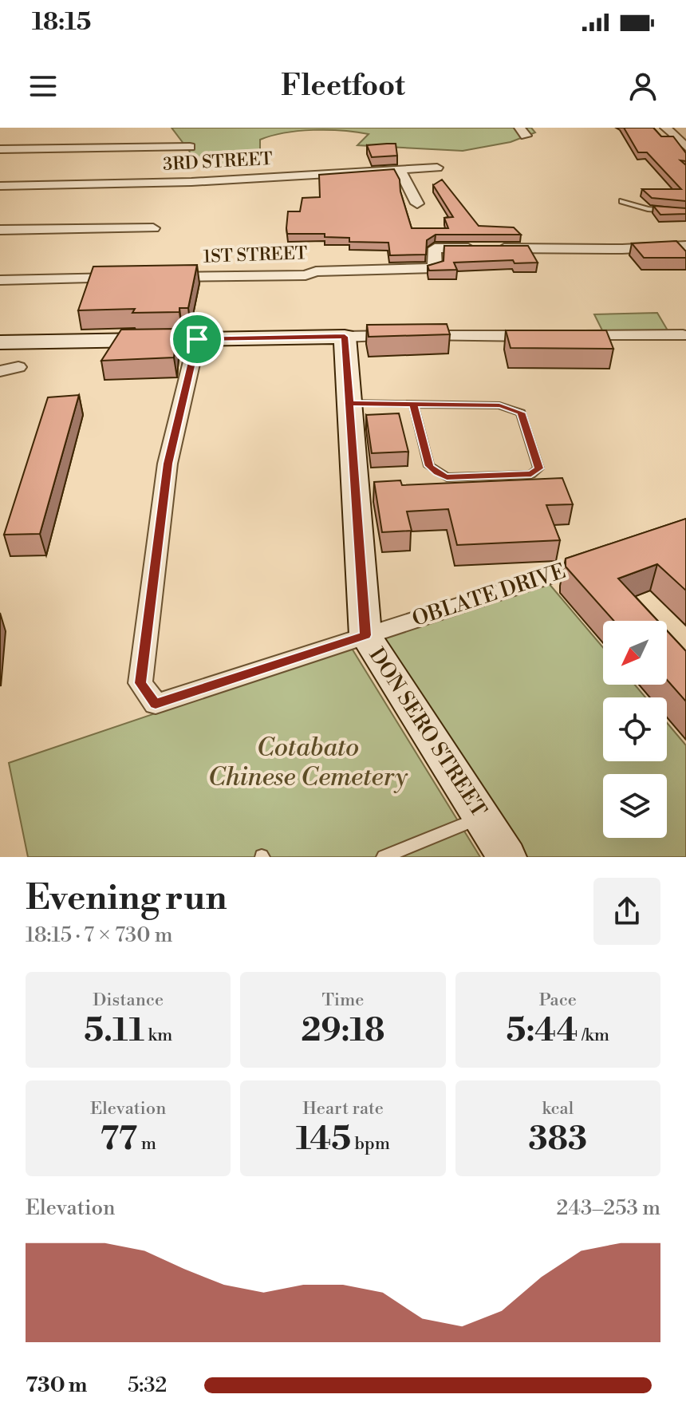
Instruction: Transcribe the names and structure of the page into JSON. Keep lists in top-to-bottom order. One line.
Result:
{"streets":{"main road":["DON SERO STREET"],"street":["3RD STREET","1ST STREET","OBLATE DRIVE"]},"crossings":[["OBLATE DRIVE","DON SERO STREET"]],"parks":["Cotabato Chinese Cemetery"],"north":"bottom left","page":{"status":"18:15","header":"Fleetfoot","heading":["Evening run","18:15 · 7 × 730 m"],"stats":[["Distance","5.11 km"],["Time","29:18"],["Pace","5:44 /km"],["Elevation","77 m"],["Heart rate","145 bpm"],["kcal","383"]],"chart":["Elevation","243–253 m"],"list":[{"name":"730 m","note":"5:32"}]}}
